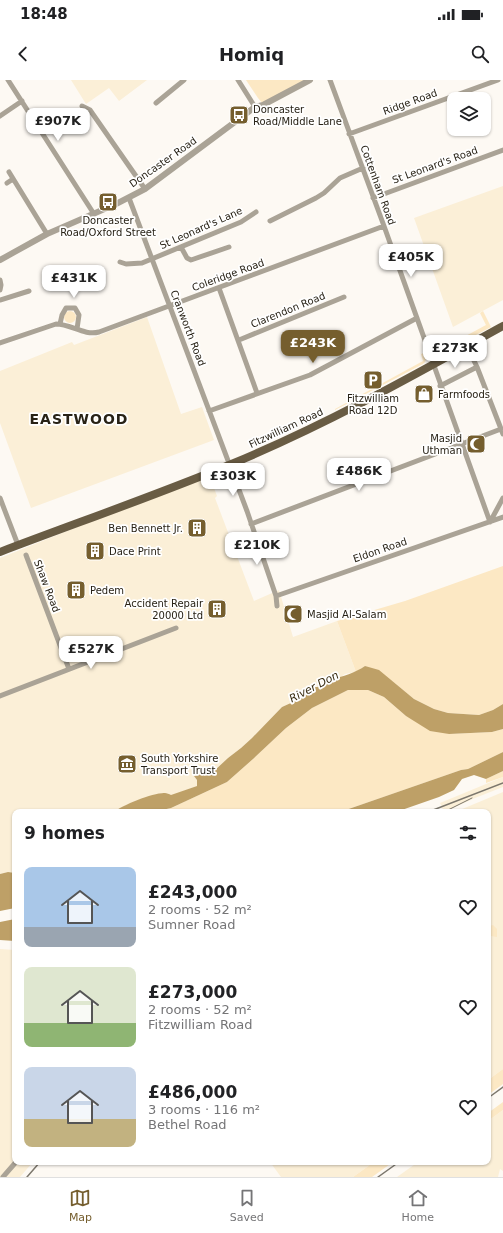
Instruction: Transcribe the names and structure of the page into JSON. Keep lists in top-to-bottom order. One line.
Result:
{"streets":{"main road":["Fitzwilliam Road"],"street":["Ridge Road","Doncaster Road","St Leonard's Road","Cottenham Road","St Leonard's Lane","Coleridge Road","Clarendon Road","Cranworth Road","Eldon Road","Shaw Road"]},"crossings":[["Ridge Road","Cottenham Road"],["Doncaster Road","Cranworth Road"],["St Leonard's Road","Cottenham Road"],["Cottenham Road","Coleridge Road"],["Cottenham Road","Fitzwilliam Road"],["Cottenham Road","Eldon Road"],["St Leonard's Lane","Cranworth Road"],["Coleridge Road","Cranworth Road"],["Cranworth Road","Fitzwilliam Road"],["Cranworth Road","Eldon Road"]],"districts":["EASTWOOD"],"water":["River Don"],"places":{"bus stop":["Doncaster Road/Middle Lane","Doncaster Road/Oxford Street"],"parking":["Fitzwilliam Road 12D"],"shop":["Farmfoods"],"mosque":["Masjid Uthman","Masjid Al-Salam"],"building":["Ben Bennett Jr.","Dace Print","Pedem","Accident Repair 20000 Ltd"],"museum":["South Yorkshire Transport Trust"]},"page":{"status":"18:48","header":"Homiq","price":["£907K","£405K","£431K","£243K","£273K","£486K","£303K","£210K","£527K"],"heading":"9 homes","list":[{"name":"£243,000","note":"2 rooms · 52 m² · Sumner Road"},{"name":"£273,000","note":"2 rooms · 52 m² · Fitzwilliam Road"},{"name":"£486,000","note":"3 rooms · 116 m² · Bethel Road"}],"tabs":["Map","Saved","Home"]}}
